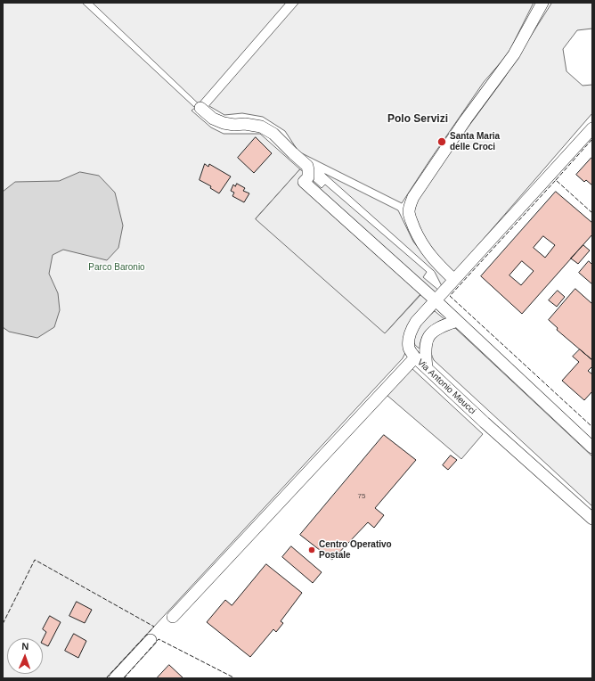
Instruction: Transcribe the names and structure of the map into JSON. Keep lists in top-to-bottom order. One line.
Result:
{"streets":{"street":["Via Antonio Meucci"]},"districts":["Polo Servizi"],"parks":["Parco Baronio"],"places":["Santa Maria delle Croci","Centro Operativo Postale"],"house_numbers":["75"],"north":"top"}
